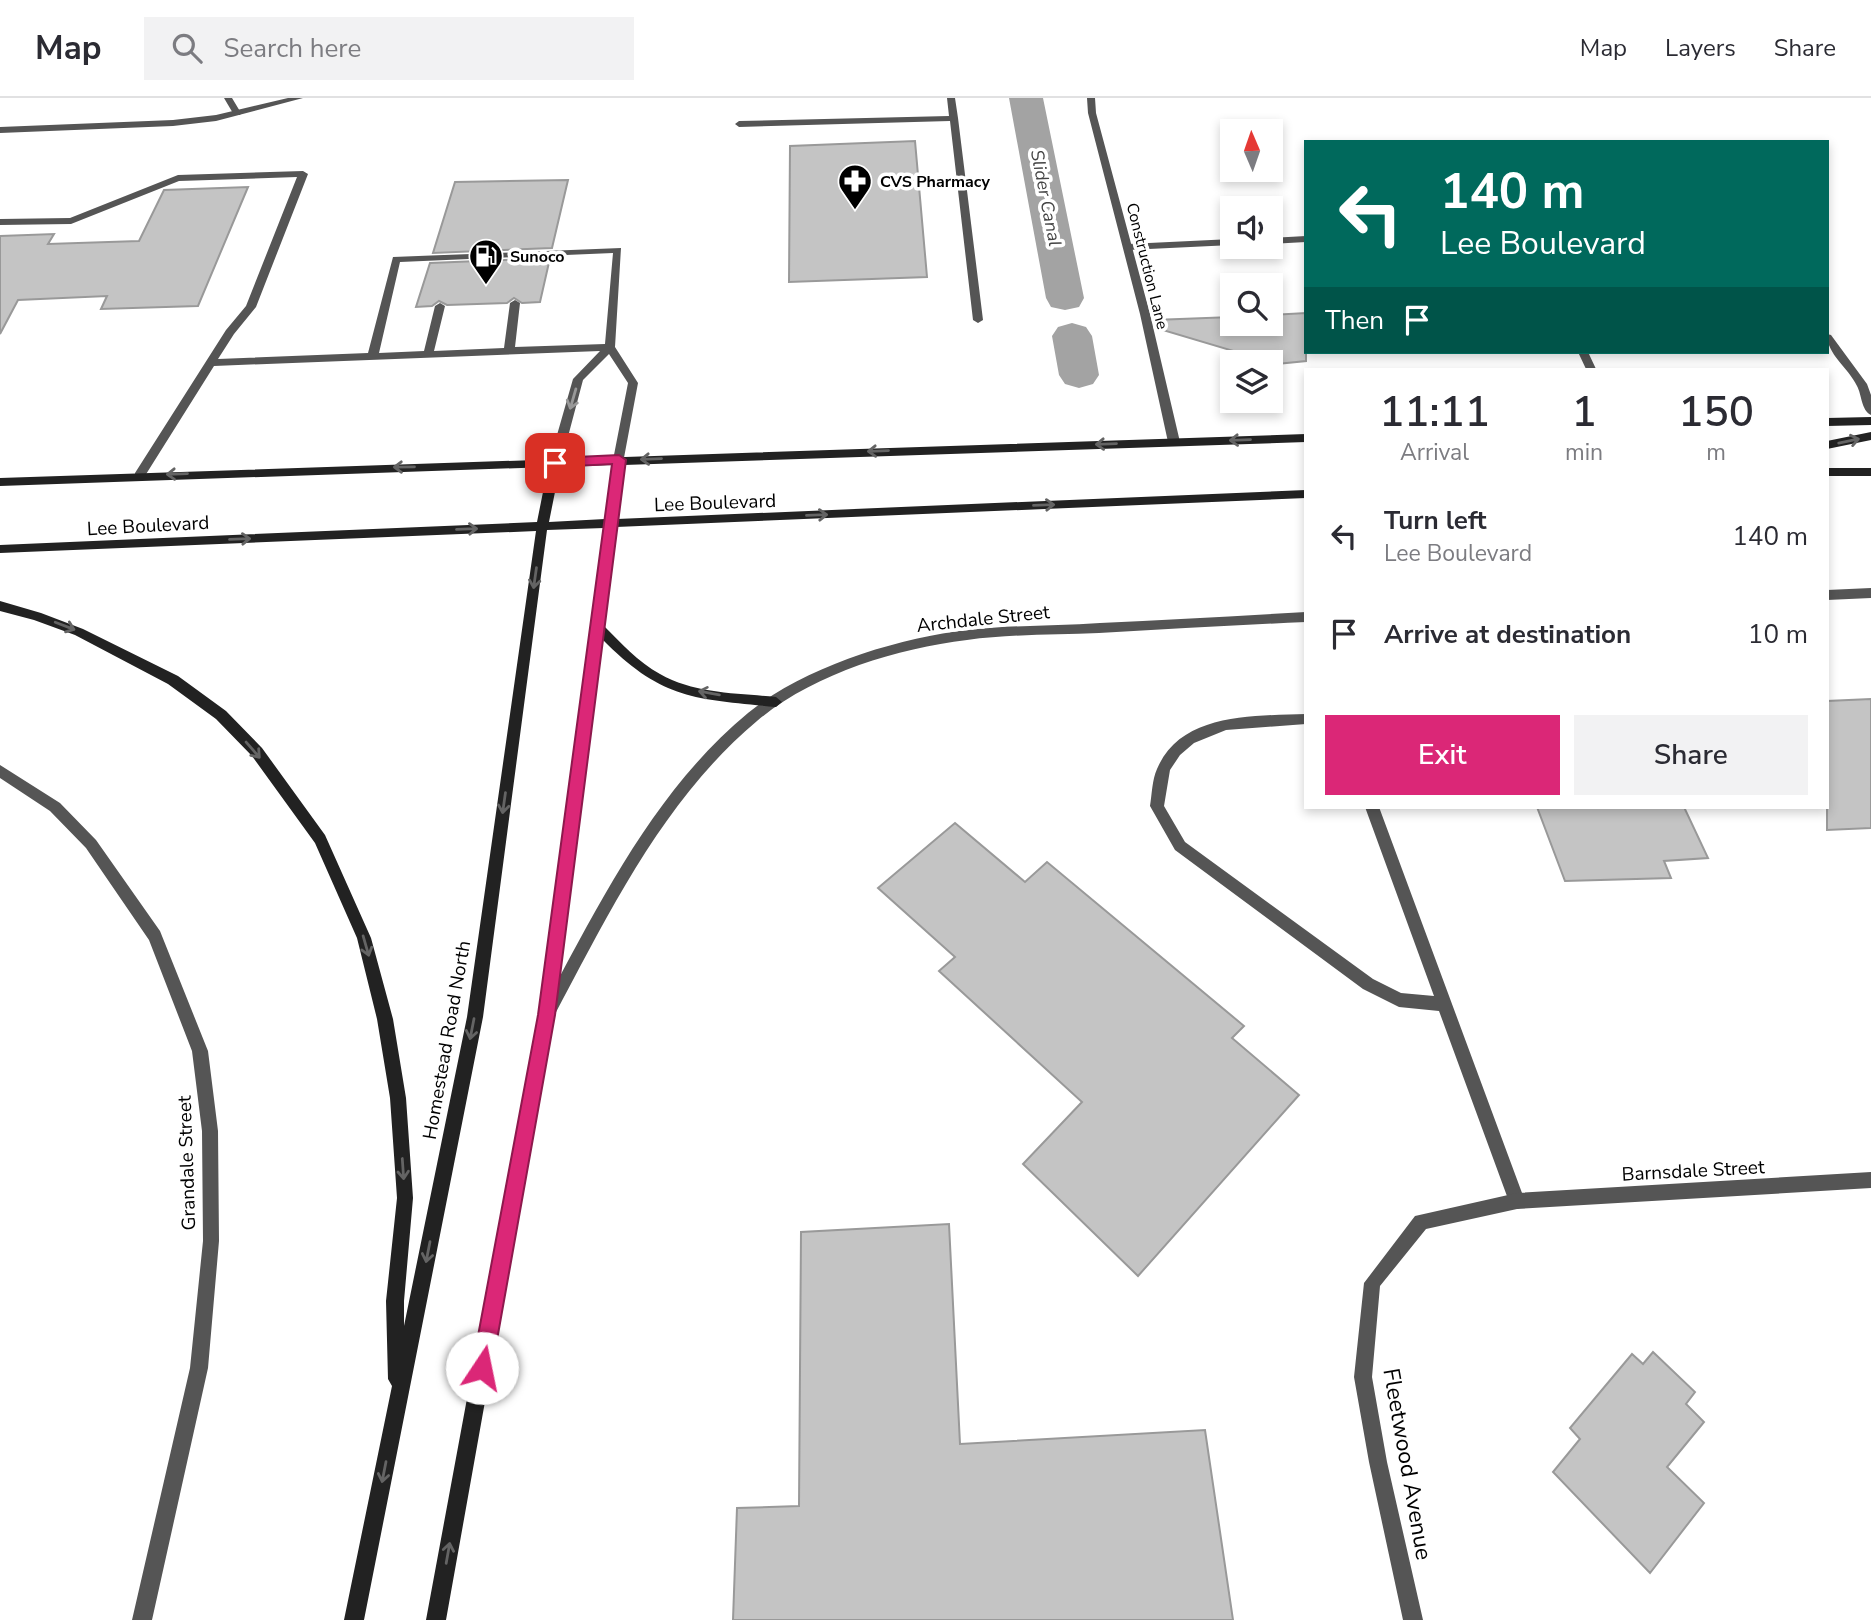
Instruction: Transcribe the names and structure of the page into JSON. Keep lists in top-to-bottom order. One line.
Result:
{"streets":{"main road":["Lee Boulevard","Homestead Road North"],"street":["Construction Lane","Archdale Street","Grandale Street","Barnsdale Street","Fleetwood Avenue"]},"crossings":[["Lee Boulevard","Homestead Road North"],["Barnsdale Street","Fleetwood Avenue"]],"water":["Slider Canal"],"places":{"pharmacy":["CVS Pharmacy"],"fuel station":["Sunoco"]},"north":"top","page":{"header":"Map","search":"Search here","nav":["Map","Layers","Share"],"turn":["140 m","Lee Boulevard"],"then":"Then","eta":["11:11","Arrival","1","min","150","m"],"list":[{"name":"Turn left","note":"Lee Boulevard","value":"140 m"},{"name":"Arrive at destination","value":"10 m"}],"buttons":["Exit","Share"]}}
